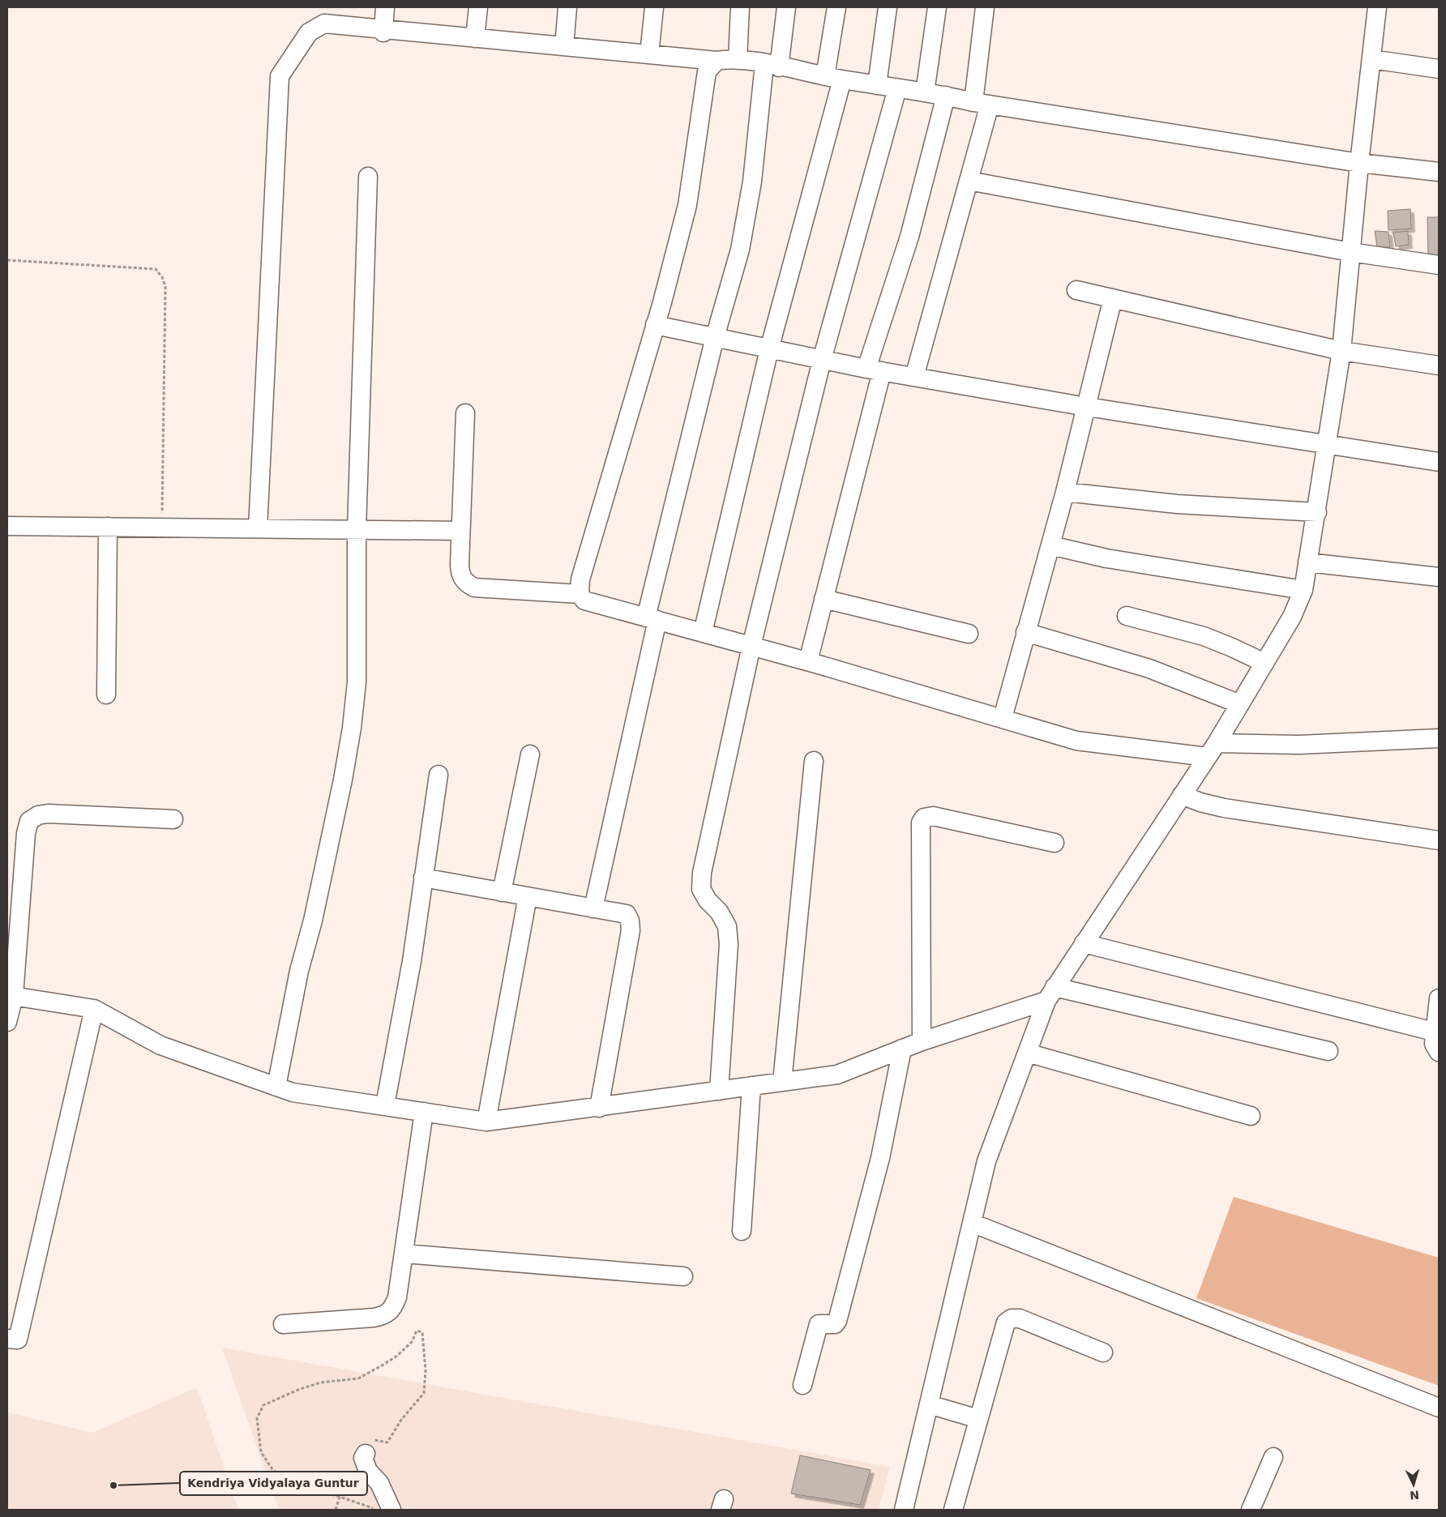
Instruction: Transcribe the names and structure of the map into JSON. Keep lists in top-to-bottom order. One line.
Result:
{"places":["Kendriya Vidyalaya Guntur"],"north":"bottom"}
